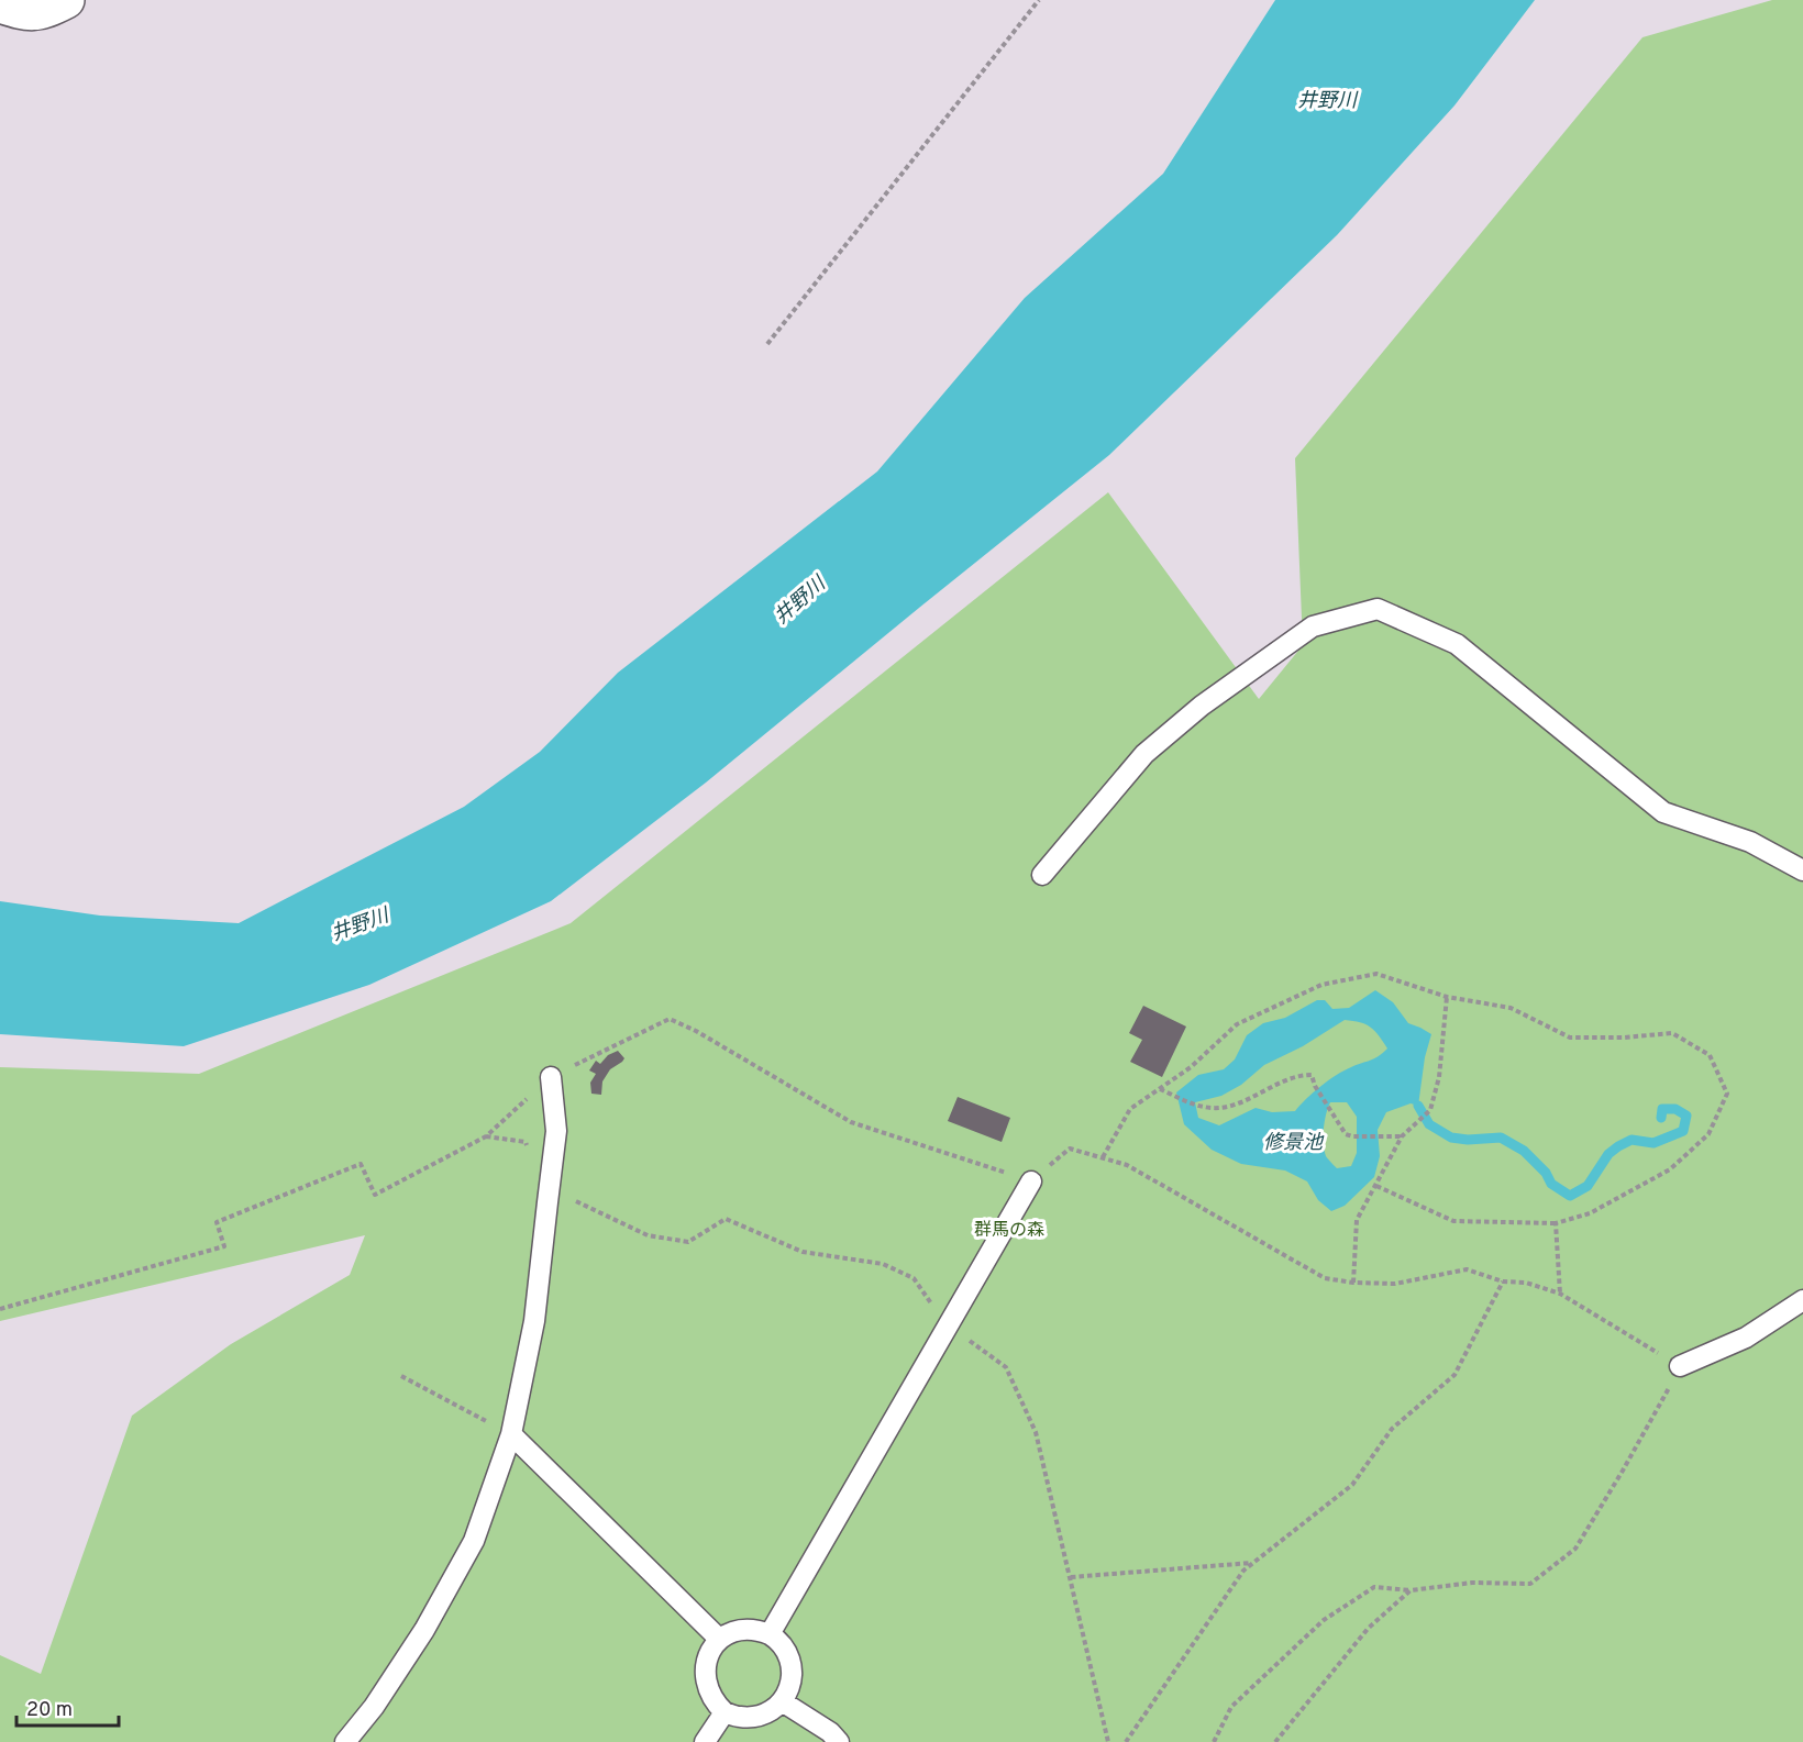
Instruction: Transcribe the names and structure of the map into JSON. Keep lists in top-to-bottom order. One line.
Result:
{"water":["井野川","修景池"],"parks":["群馬の森"],"scale_bar":"20 m"}
